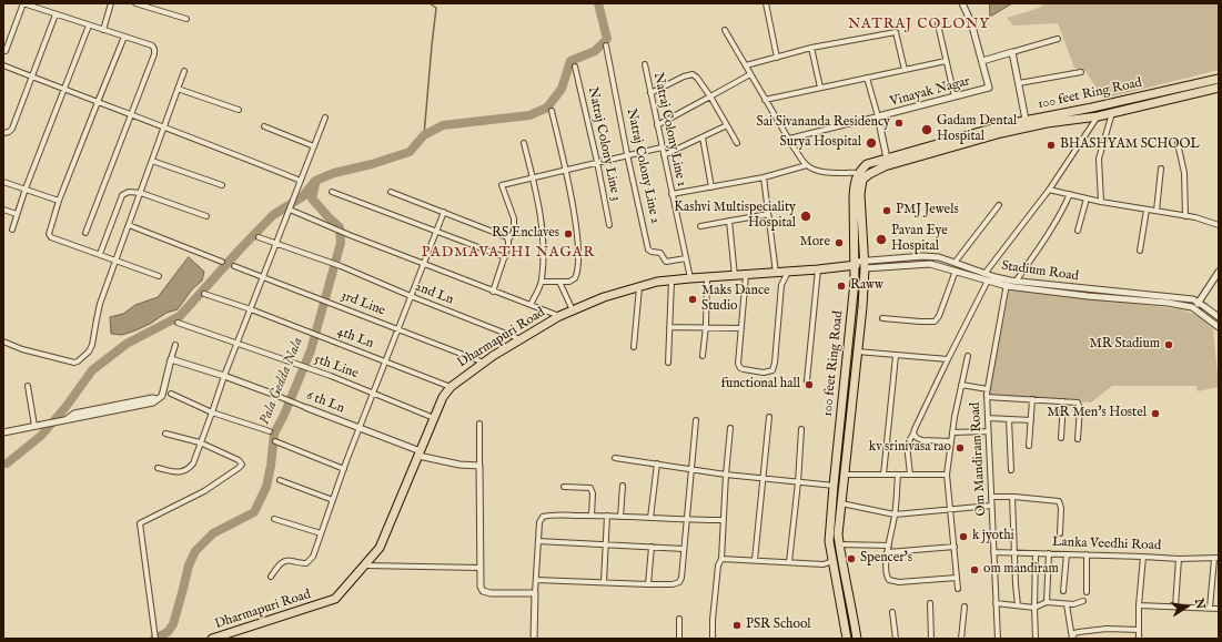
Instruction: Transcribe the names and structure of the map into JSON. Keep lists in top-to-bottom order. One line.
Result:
{"streets":{"main road":["100 feet Ring Road","Dharmapuri Road"],"street":["Vinayak Nagar","Natraj Colony Line 1","Natraj Colony Line 3","Natraj Colony Line 2","Stadium Road","2nd Ln","3rd Line","4th Ln","5th Line","6 th Ln","Om Mandiram Road","Lanka Veedhi Road"]},"crossings":[["100 feet Ring Road","Stadium Road"],["100 feet Ring Road","Dharmapuri Road"],["Natraj Colony Line 1","Natraj Colony Line 2"],["Natraj Colony Line 1","Dharmapuri Road"],["Stadium Road","Dharmapuri Road"],["Stadium Road","Om Mandiram Road"],["2nd Ln","Dharmapuri Road"],["3rd Line","Dharmapuri Road"],["4th Ln","Dharmapuri Road"],["Dharmapuri Road","5th Line"],["Dharmapuri Road","6 th Ln"],["Om Mandiram Road","Lanka Veedhi Road"]],"districts":["NATRAJ COLONY","PADMAVATHI NAGAR"],"water":["Pala Gedda Nala"],"places":["Sai Sivananda Residency","Gadam Dental Hospital","Surya Hospital","BHASHYAM SCHOOL","PMJ Jewels","Kashvi Multispeciality Hospital","RS Enclaves","Pavan Eye Hospital","More","Raww","Maks Dance Studio","MR Stadium","functional hall","MR Men's Hostel","kv srinivasa rao","k jyothi","Spencer's","om mandiram","PSR School"],"north":"right"}
